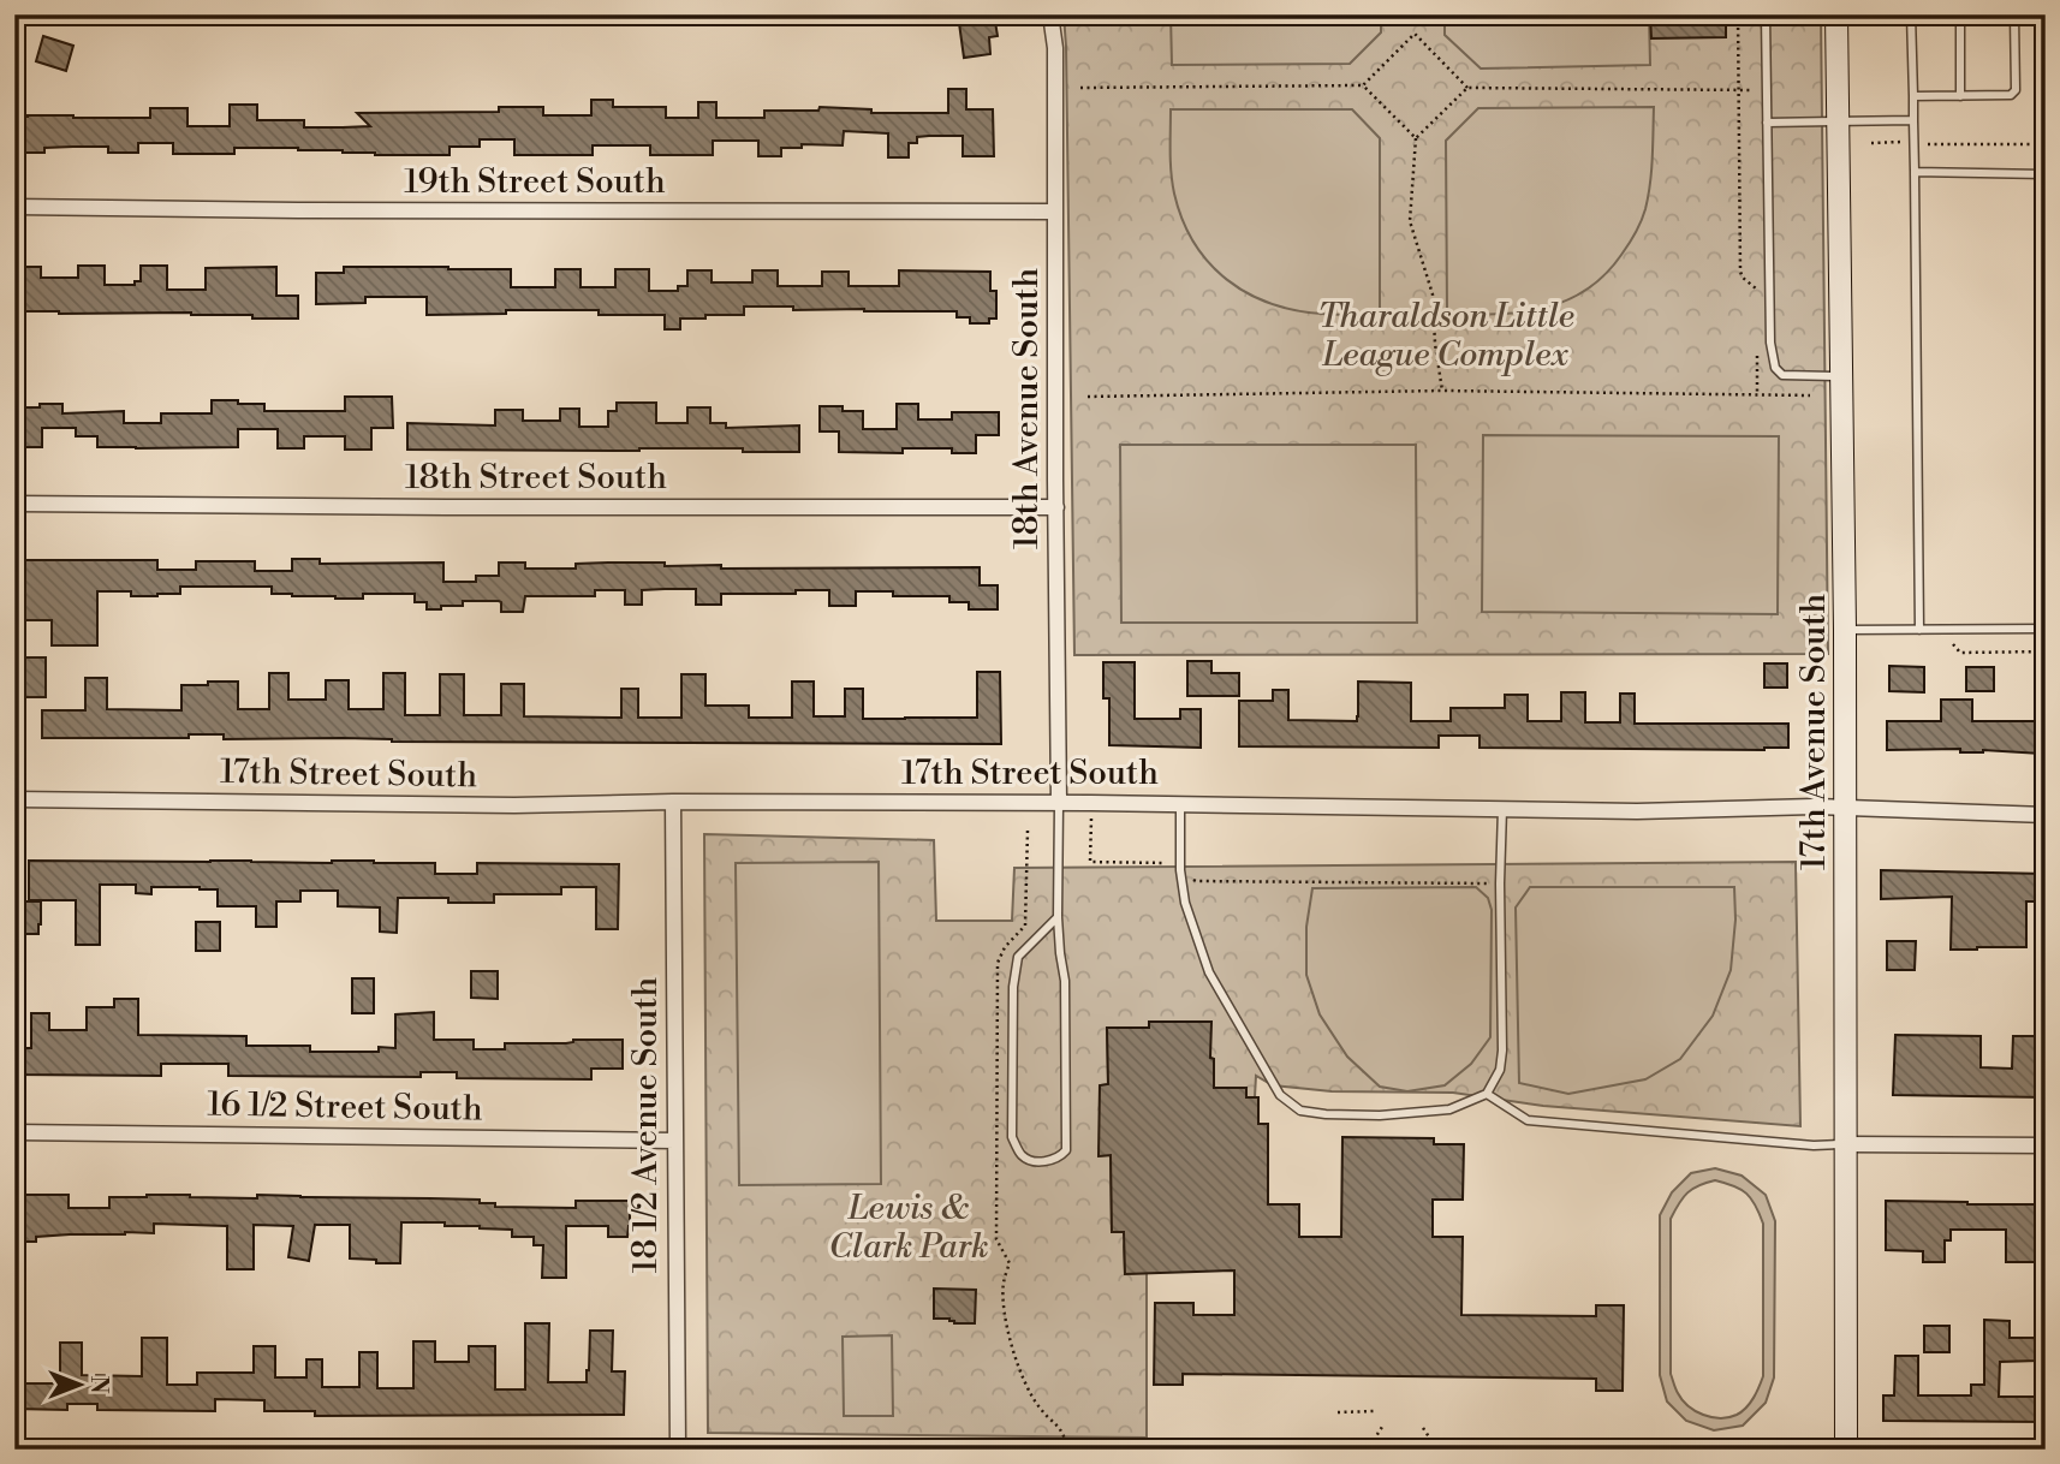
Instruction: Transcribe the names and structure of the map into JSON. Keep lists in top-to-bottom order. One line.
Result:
{"streets":{"street":["19th Street South","18th Avenue South","18th Street South","17th Avenue South","17th Street South","16 1/2 Street South","18 1/2 Avenue South"]},"crossings":[["19th Street South","18th Avenue South"],["18th Avenue South","18th Street South"],["18th Avenue South","17th Street South"],["17th Avenue South","17th Street South"],["17th Street South","18 1/2 Avenue South"],["16 1/2 Street South","18 1/2 Avenue South"]],"parks":["Tharaldson Little League Complex","Lewis & Clark Park"],"north":"right"}
